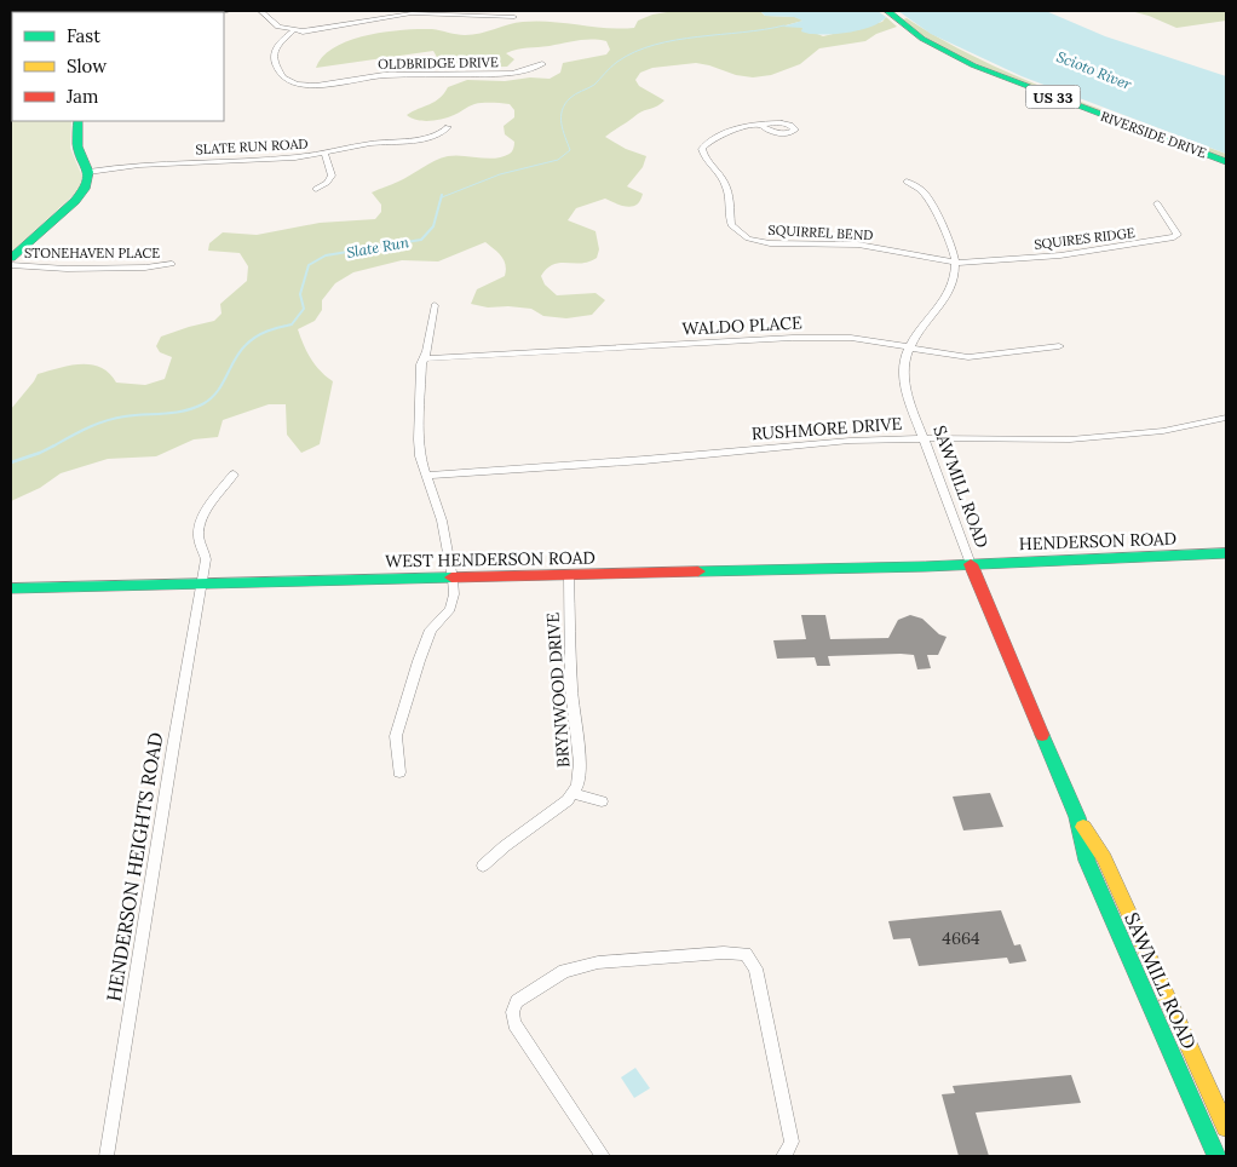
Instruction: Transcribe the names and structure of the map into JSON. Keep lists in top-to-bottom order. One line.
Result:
{"streets":{"main road":["US 33","RIVERSIDE DRIVE","SAWMILL ROAD","HENDERSON ROAD","WEST HENDERSON ROAD"],"street":["OLDBRIDGE DRIVE","SLATE RUN ROAD","SQUIRREL BEND","SQUIRES RIDGE","STONEHAVEN PLACE","WALDO PLACE","RUSHMORE DRIVE","BRYNWOOD DRIVE","HENDERSON HEIGHTS ROAD"]},"crossings":[["SQUIRREL BEND","SQUIRES RIDGE"],["SQUIRREL BEND","SAWMILL ROAD"],["SQUIRES RIDGE","SAWMILL ROAD"],["WALDO PLACE","SAWMILL ROAD"],["RUSHMORE DRIVE","SAWMILL ROAD"],["SAWMILL ROAD","HENDERSON ROAD"],["SAWMILL ROAD","WEST HENDERSON ROAD"],["HENDERSON ROAD","WEST HENDERSON ROAD"],["WEST HENDERSON ROAD","BRYNWOOD DRIVE"],["WEST HENDERSON ROAD","HENDERSON HEIGHTS ROAD"]],"water":["Scioto River","Slate Run"],"house_numbers":["4664"],"legend":["Fast","Slow","Jam"]}
